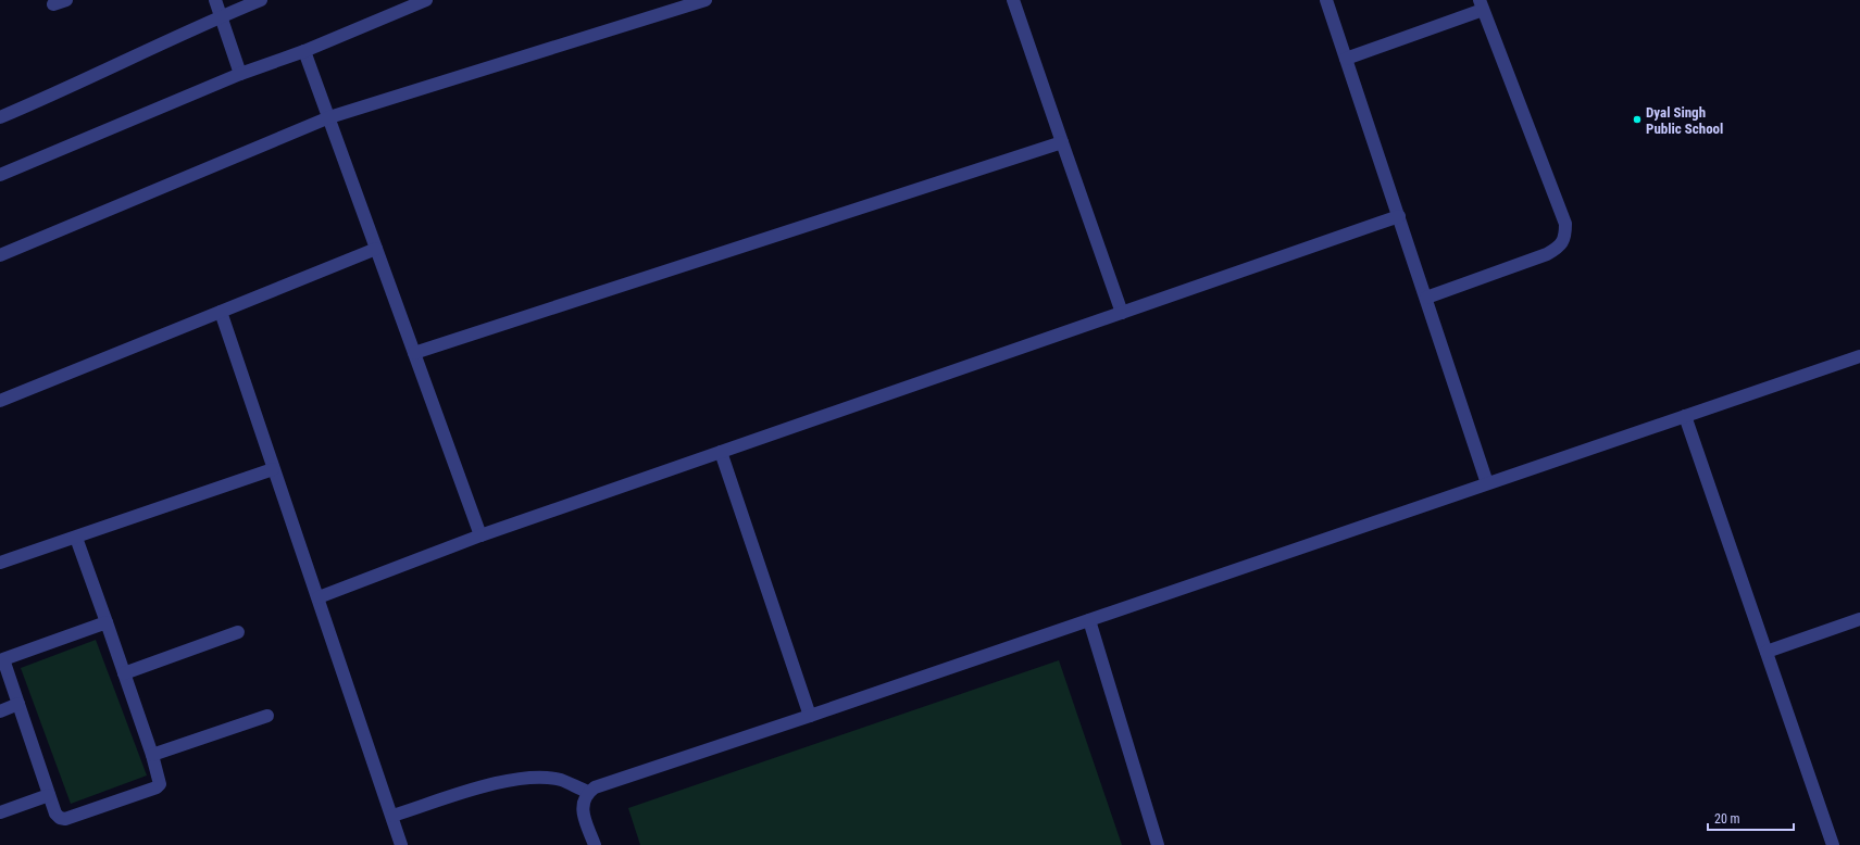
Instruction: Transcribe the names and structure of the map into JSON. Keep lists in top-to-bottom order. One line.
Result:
{"places":["Dyal Singh Public School"],"scale_bar":"20 m"}
